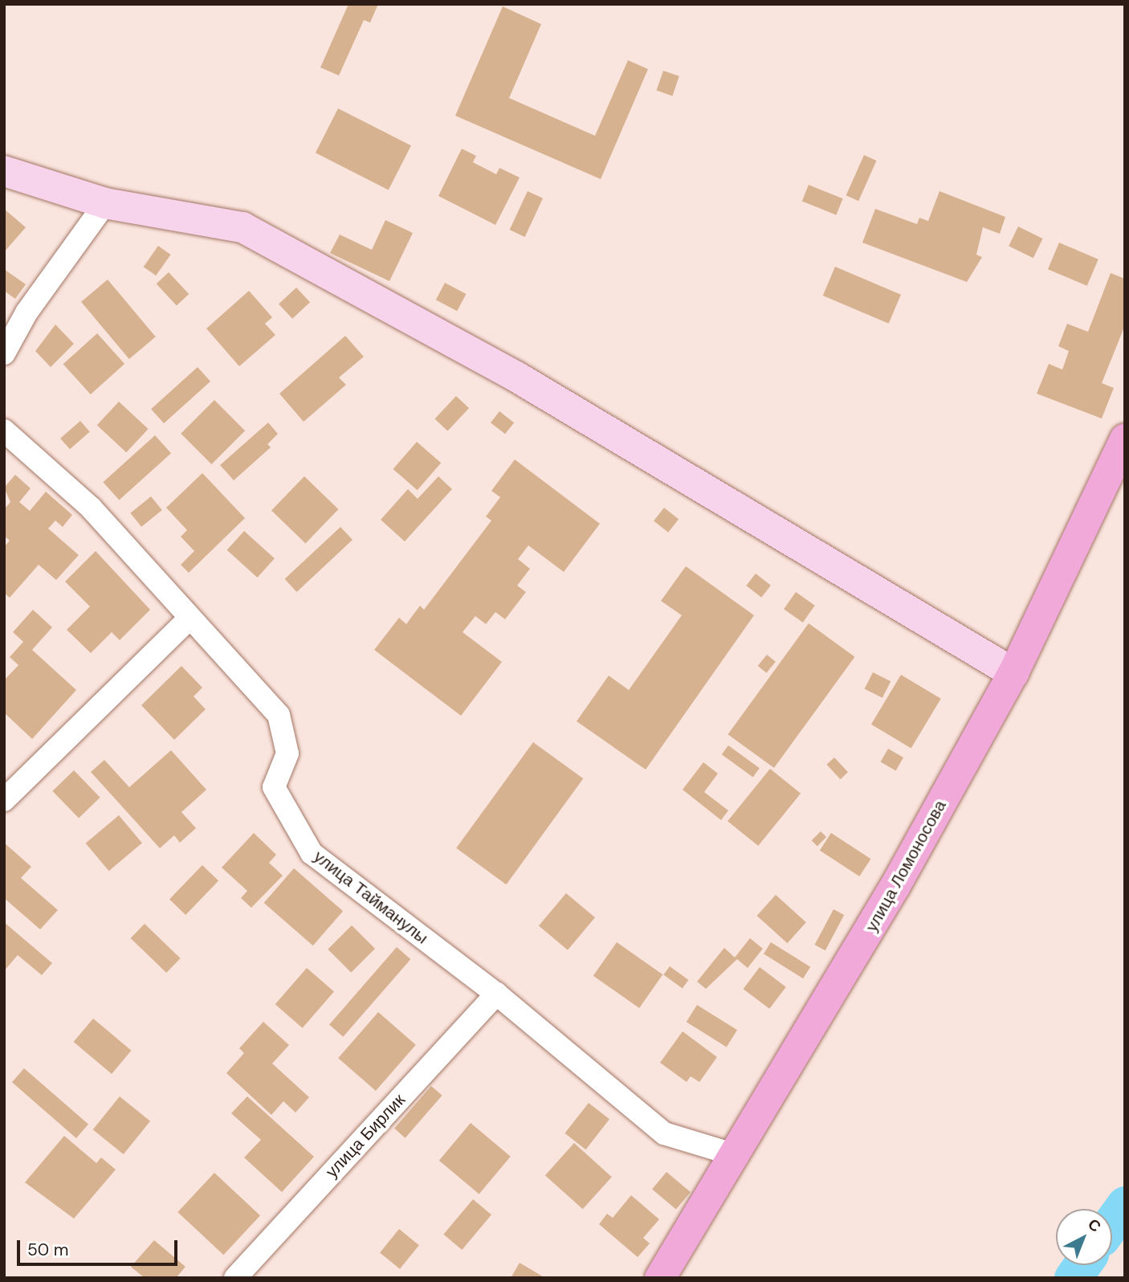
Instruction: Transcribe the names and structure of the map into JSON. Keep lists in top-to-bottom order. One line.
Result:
{"streets":{"main road":["улица Ломоносова"],"street":["улица Тайманулы","улица Бирлик"]},"crossings":[["улица Ломоносова","улица Тайманулы"],["улица Тайманулы","улица Бирлик"]],"scale_bar":"50 m","north":"top right"}
